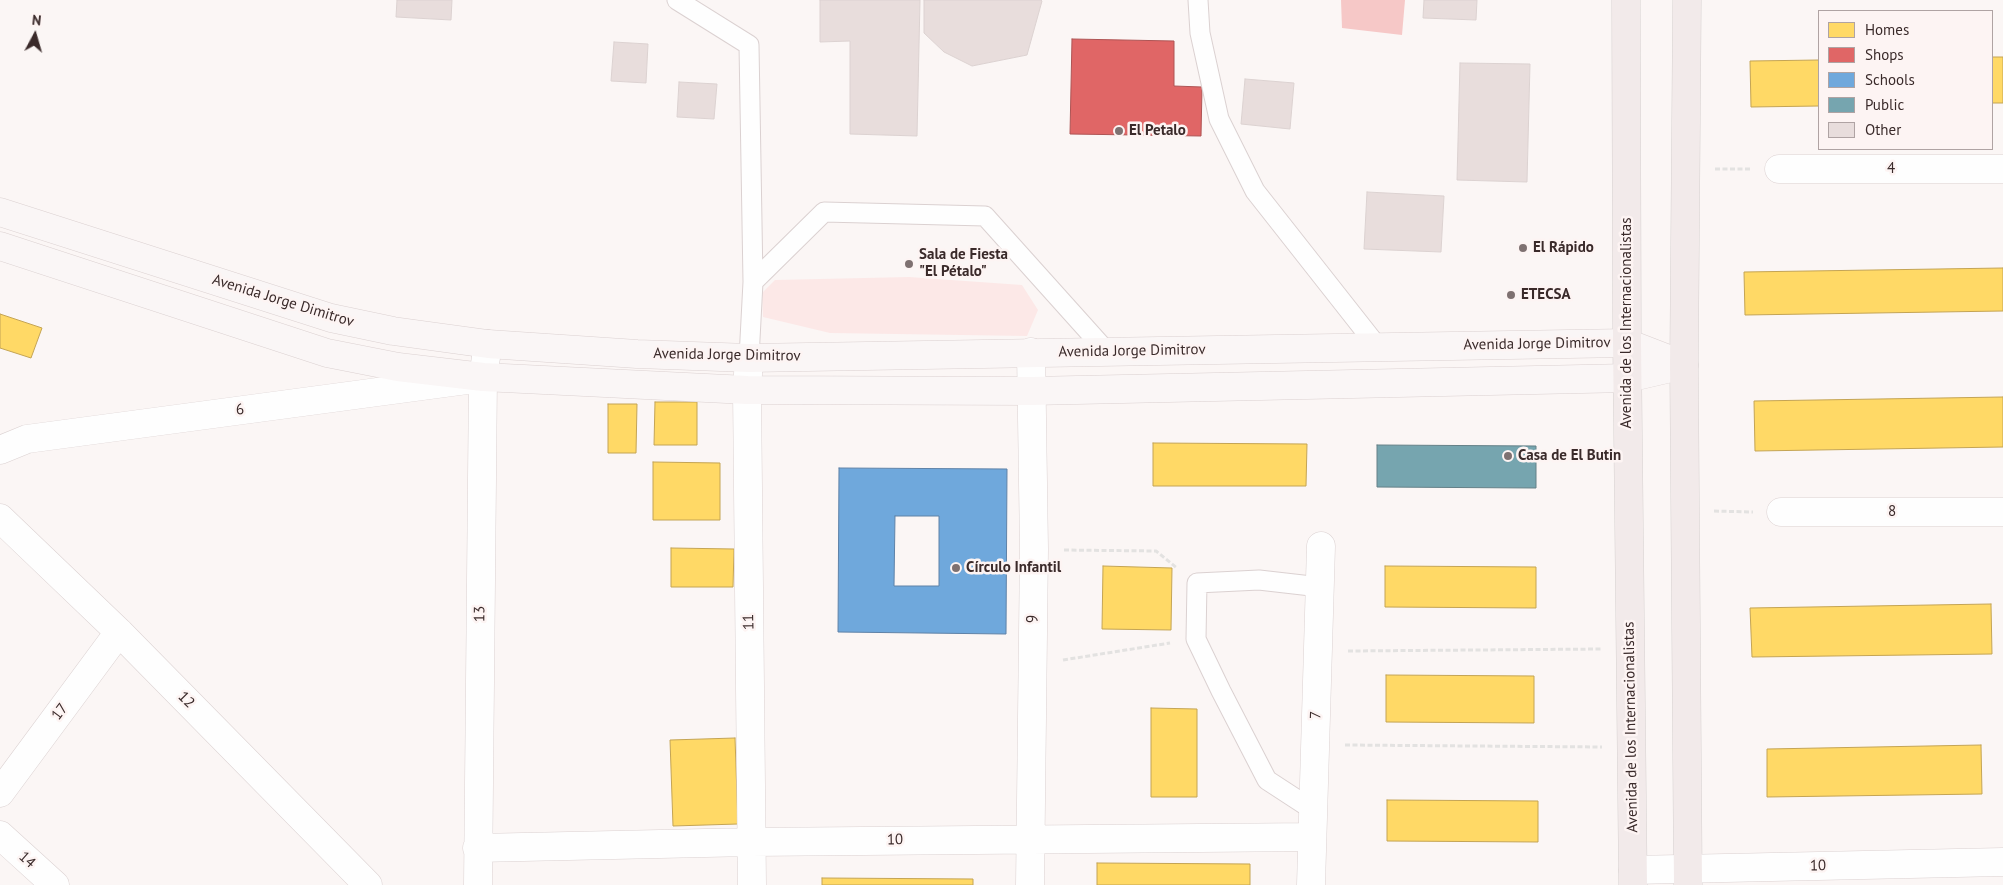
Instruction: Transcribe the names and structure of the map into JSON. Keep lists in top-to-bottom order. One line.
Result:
{"streets":{"highway":["Avenida de los Internacionalistas"],"main road":["Avenida Jorge Dimitrov"],"street":["4","6","8","13","9","11","12","17","7","10","14"]},"crossings":[["Avenida Jorge Dimitrov","Avenida de los Internacionalistas"],["Avenida Jorge Dimitrov","13"],["Avenida Jorge Dimitrov","9"],["Avenida Jorge Dimitrov","11"],["Avenida de los Internacionalistas","10"],["6","13"],["13","10"],["9","10"],["11","10"],["12","17"],["7","10"]],"places":["El Petalo","El Rápido","Sala de Fiesta \"El Pétalo\"","ETECSA","Casa de El Butin","Círculo Infantil"],"legend":["Homes","Shops","Schools","Public","Other"],"north":"top"}
